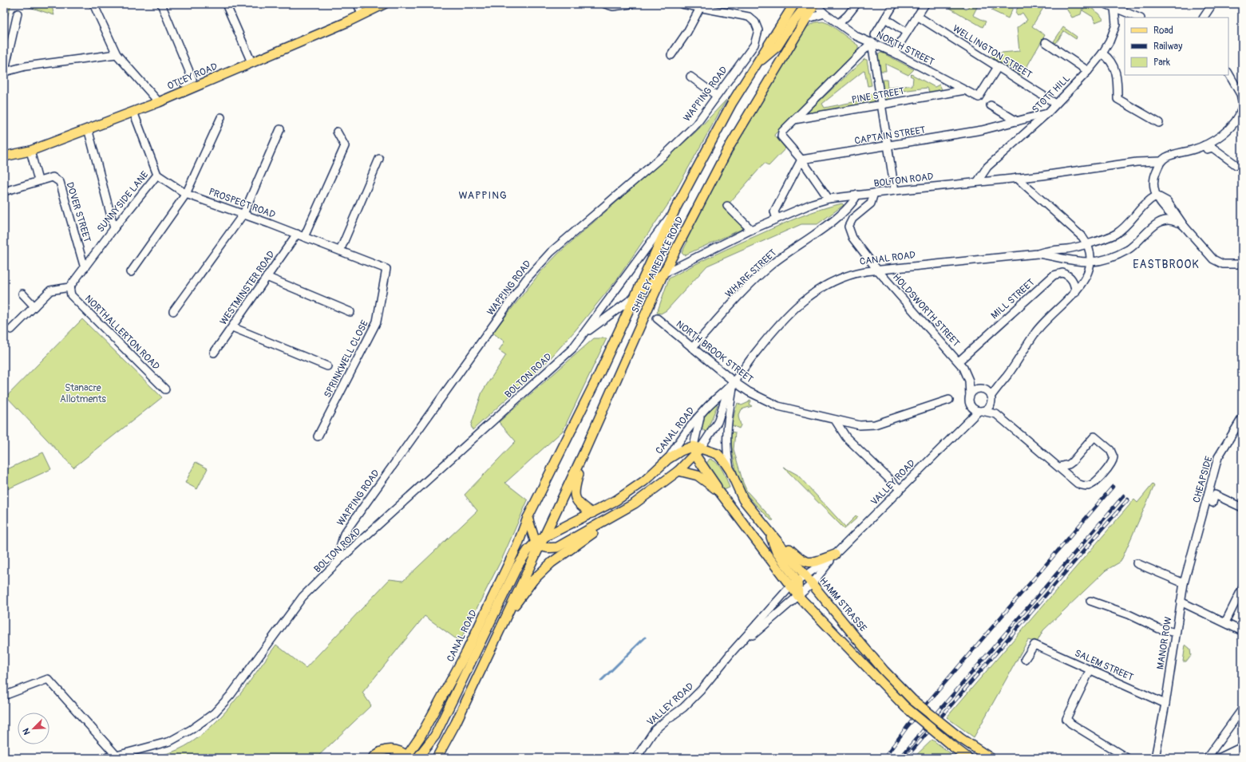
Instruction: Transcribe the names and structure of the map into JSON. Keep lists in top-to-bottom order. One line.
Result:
{"streets":{"main road":["OTLEY ROAD","CANAL ROAD","SHIPLEY AIREDALE ROAD","HAMM STRASSE"],"street":["NORTH STREET","WELLINGTON STREET","WAPPING ROAD","STOTT HILL","PINE STREET","CAPTAIN STREET","BOLTON ROAD","SUNNYSIDE LANE","PROSPECT ROAD","DOVER STREET","WHARF STREET","WESTMINSTER ROAD","MILL STREET","HOLDSWORTH STREET","NORTHALLERTON ROAD","NORTH BROOK STREET","SPRINKWELL CLOSE","CHEAPSIDE","VALLEY ROAD","MANOR ROW","SALEM STREET"]},"crossings":[["NORTH STREET","WELLINGTON STREET"],["NORTH STREET","PINE STREET"],["NORTH STREET","SHIPLEY AIREDALE ROAD"],["WELLINGTON STREET","STOTT HILL"],["WAPPING ROAD","BOLTON ROAD"],["STOTT HILL","CAPTAIN STREET"],["STOTT HILL","BOLTON ROAD"],["BOLTON ROAD","SHIPLEY AIREDALE ROAD"],["BOLTON ROAD","WHARF STREET"],["BOLTON ROAD","HOLDSWORTH STREET"],["SUNNYSIDE LANE","PROSPECT ROAD"],["SUNNYSIDE LANE","DOVER STREET"],["SUNNYSIDE LANE","NORTHALLERTON ROAD"],["PROSPECT ROAD","WESTMINSTER ROAD"],["PROSPECT ROAD","SPRINKWELL CLOSE"],["CANAL ROAD","SHIPLEY AIREDALE ROAD"],["CANAL ROAD","HOLDSWORTH STREET"],["CANAL ROAD","NORTH BROOK STREET"],["CANAL ROAD","HAMM STRASSE"],["WHARF STREET","NORTH BROOK STREET"],["MILL STREET","HOLDSWORTH STREET"],["HOLDSWORTH STREET","VALLEY ROAD"],["CHEAPSIDE","MANOR ROW"],["VALLEY ROAD","HAMM STRASSE"],["MANOR ROW","SALEM STREET"]],"districts":["WAPPING","EASTBROOK"],"parks":["Stanacre Allotments"],"legend":["Road","Railway","Park"],"north":"bottom left"}
